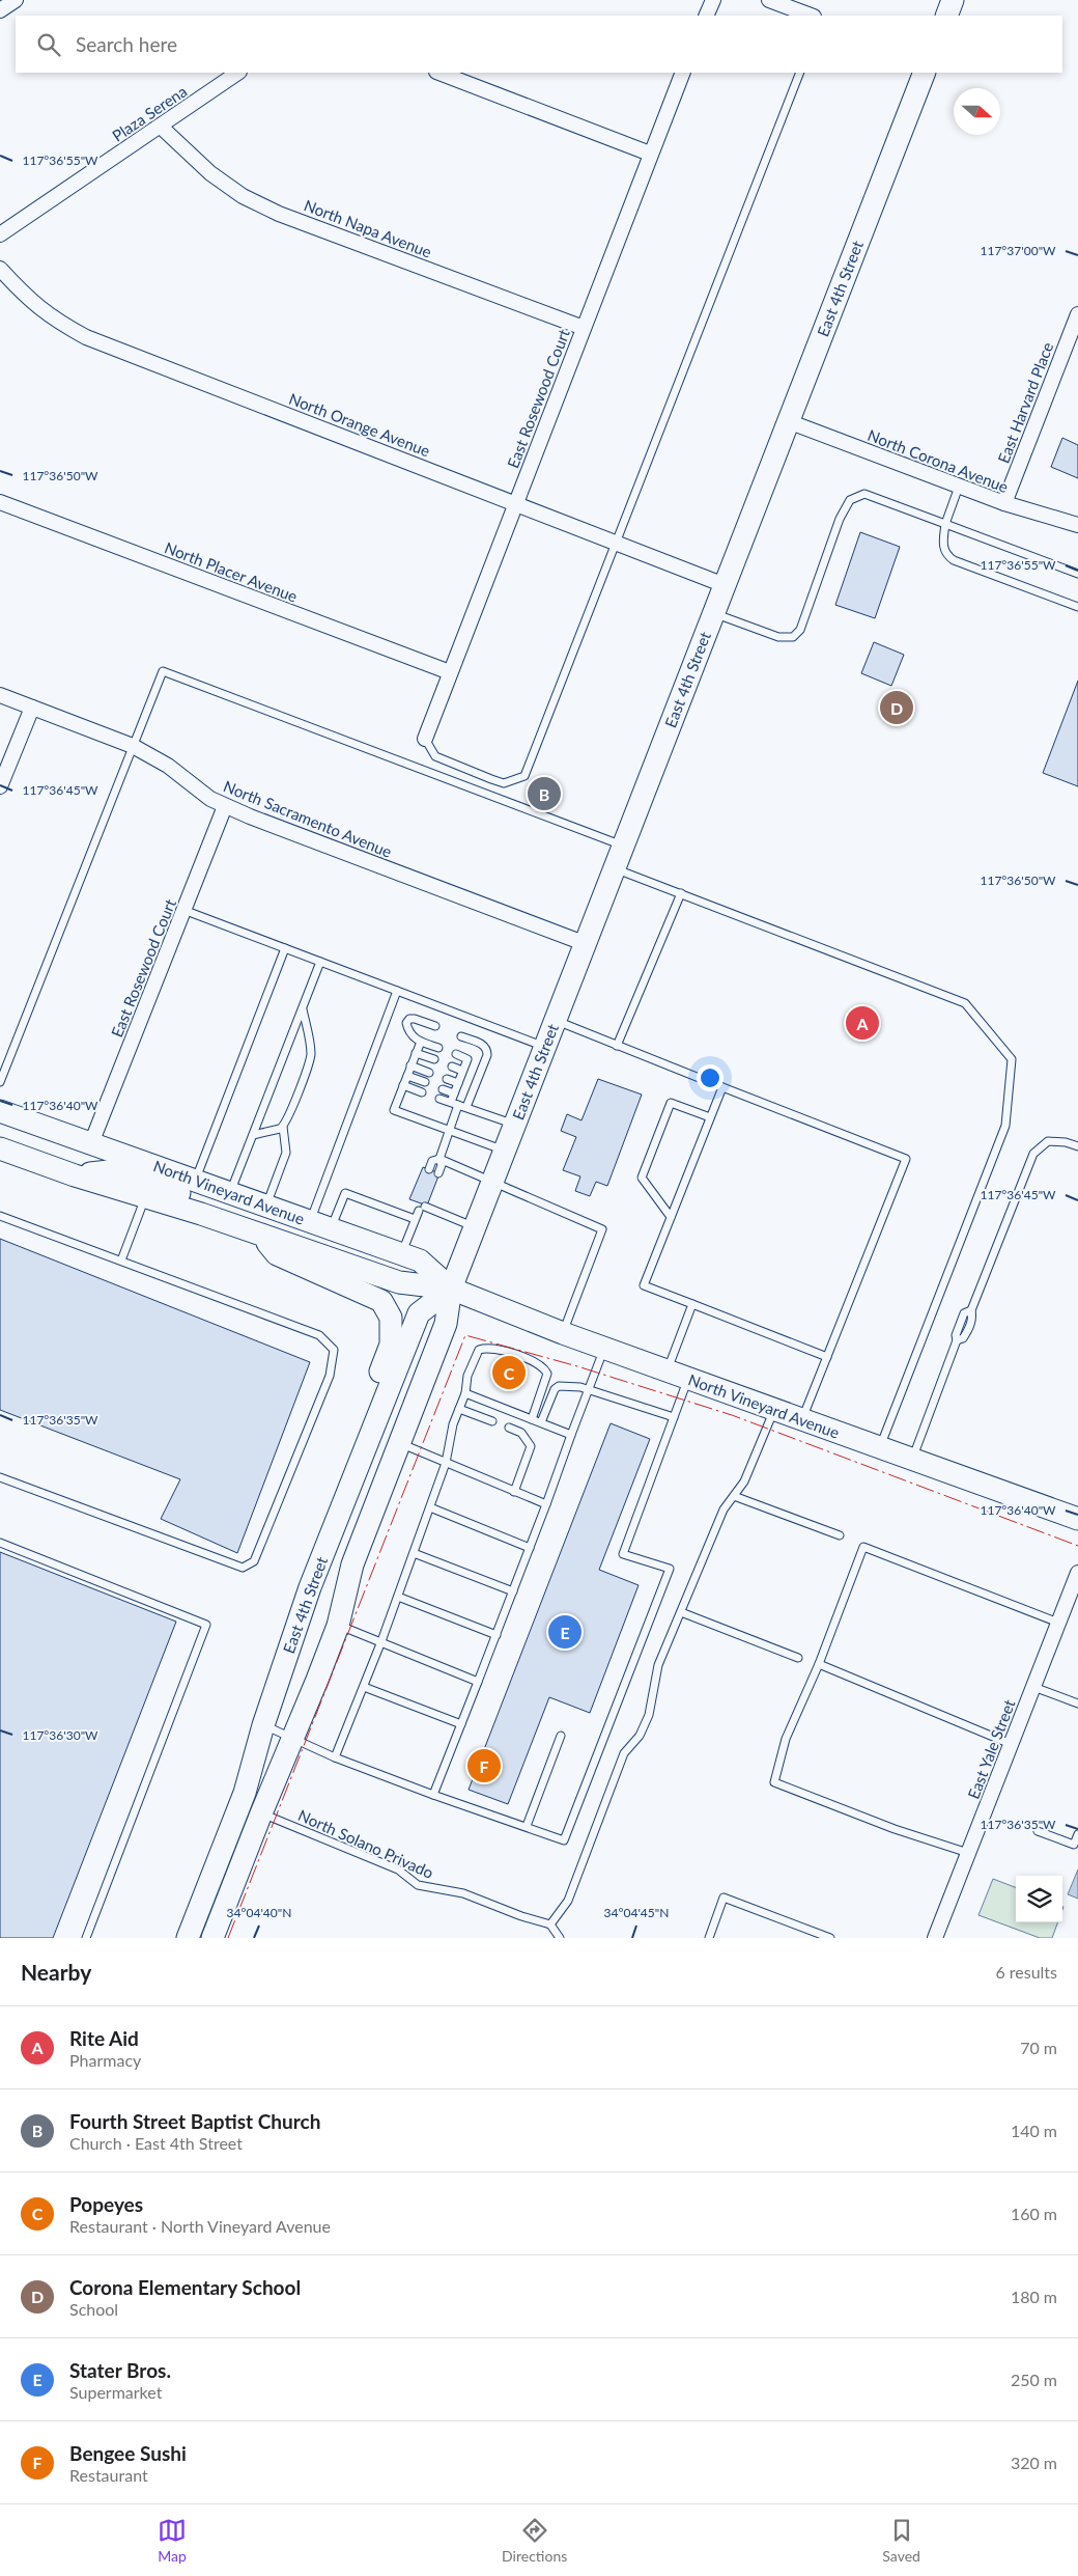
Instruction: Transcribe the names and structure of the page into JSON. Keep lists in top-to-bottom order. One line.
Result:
{"streets":{"main road":["East 4th Street","North Vineyard Avenue"],"street":["Plaza Serena","North Napa Avenue","East Rosewood Court","East Harvard Place","North Orange Avenue","North Corona Avenue","North Placer Avenue","North Sacramento Avenue","East Yale Street"],"lane":["North Solano Privado"]},"crossings":[["Plaza Serena","North Napa Avenue"],["North Napa Avenue","East Rosewood Court"],["East 4th Street","North Orange Avenue"],["East 4th Street","North Corona Avenue"],["East 4th Street","North Sacramento Avenue"],["East 4th Street","North Vineyard Avenue"],["East 4th Street","North Solano Privado"],["East Rosewood Court","North Orange Avenue"],["East Rosewood Court","North Placer Avenue"],["East Rosewood Court","North Sacramento Avenue"],["East Rosewood Court","North Vineyard Avenue"],["East Harvard Place","North Corona Avenue"]],"north":"right","page":{"search":"Search here","pins":["D","B","A","C","E","F"],"heading":["Nearby","6 results"],"list":[{"mark":"A","name":"Rite Aid","note":"Pharmacy","value":"70 m"},{"mark":"B","name":"Fourth Street Baptist Church","note":"Church · East 4th Street","value":"140 m"},{"mark":"C","name":"Popeyes","note":"Restaurant · North Vineyard Avenue","value":"160 m"},{"mark":"D","name":"Corona Elementary School","note":"School","value":"180 m"},{"mark":"E","name":"Stater Bros.","note":"Supermarket","value":"250 m"},{"mark":"F","name":"Bengee Sushi","note":"Restaurant","value":"320 m"}],"nav":["Map","Directions","Saved"]},"coordinates":["117°36'55\"W","117°37'00\"W","117°36'50\"W","117°36'45\"W","117°36'40\"W","117°36'35\"W","117°36'30\"W","34°04'40\"N","34°04'45\"N"]}
